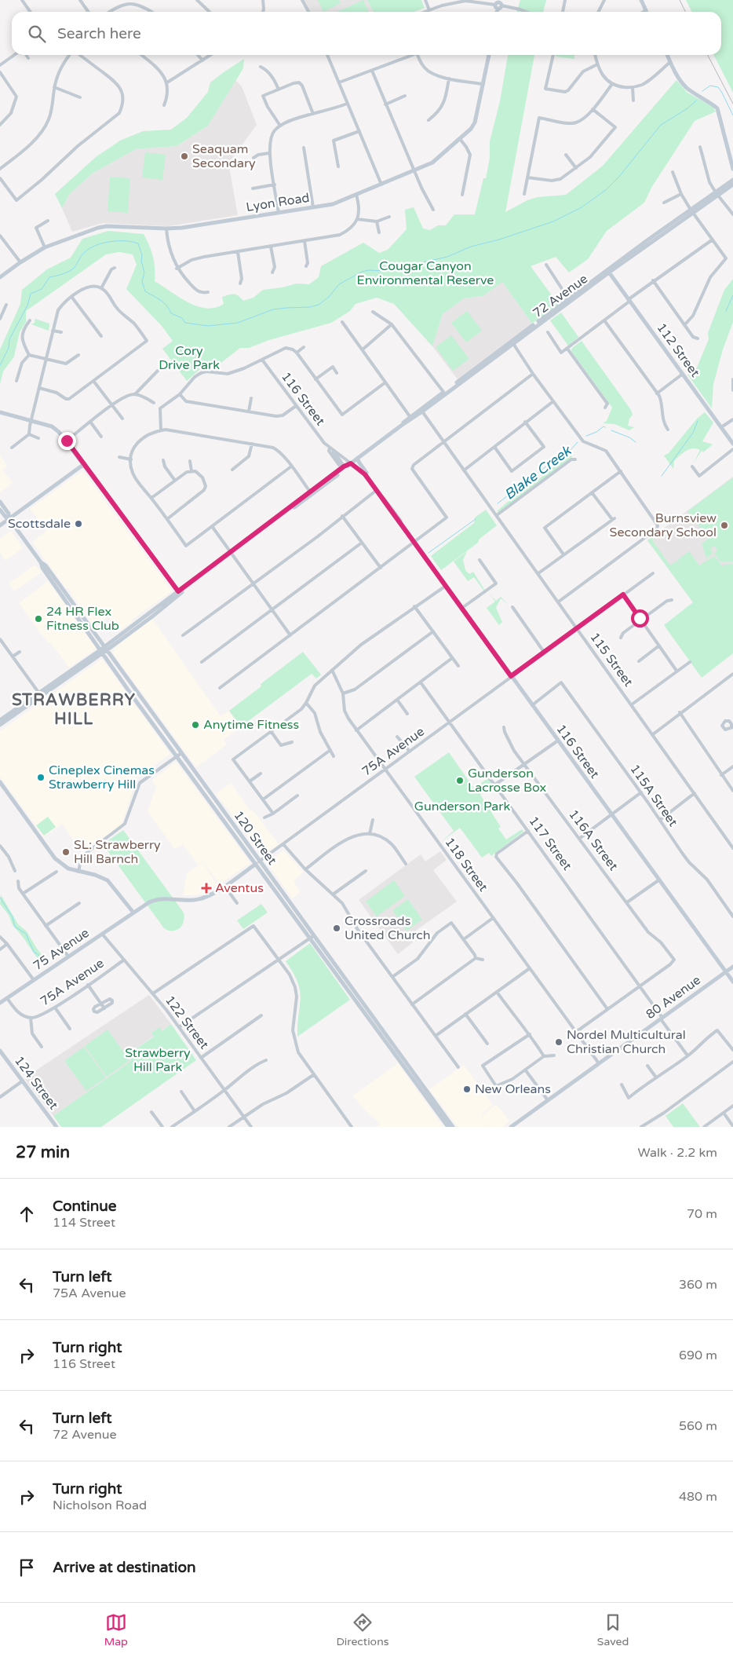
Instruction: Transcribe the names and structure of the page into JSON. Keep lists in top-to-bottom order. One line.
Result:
{"streets":{"main road":["Lyon Road","72 Avenue","112 Street","116 Street","75A Avenue","120 Street","75 Avenue","80 Avenue","124 Street"],"street":["115 Street","115A Street","116A Street","117 Street","118 Street","122 Street"]},"crossings":[["72 Avenue","112 Street"],["72 Avenue","116 Street"],["72 Avenue","115 Street"],["72 Avenue","120 Street"],["116 Street","75A Avenue"],["116 Street","115A Street"],["116 Street","80 Avenue"],["115 Street","75A Avenue"],["75A Avenue","120 Street"],["75A Avenue","117 Street"],["75A Avenue","118 Street"],["75A Avenue","75 Avenue"],["75A Avenue","122 Street"],["116A Street","117 Street"],["117 Street","80 Avenue"],["118 Street","80 Avenue"],["75 Avenue","122 Street"]],"districts":["STRAWBERRY HILL"],"water":["Blake Creek"],"parks":["Cougar Canyon Environmental Reserve","Cory Drive Park","Gunderson Park","Strawberry Hill Park"],"places":{"other":["Seaquam Secondary","Scottsdale","Burnsview Secondary School","24 HR Flex Fitness Club","Anytime Fitness","Cineplex Cinemas Strawberry Hill","Gunderson Lacrosse Box","SL: Strawberry Hill Barnch","Crossroads United Church","Nordel Multicultural Christian Church","New Orleans"],"health":["Aventus"]},"page":{"search":"Search here","heading":["27 min","Walk · 2.2 km"],"list":[["Continue","114 Street","70 m"],["Turn left","75A Avenue","360 m"],["Turn right","116 Street","690 m"],["Turn left","72 Avenue","560 m"],["Turn right","Nicholson Road","480 m"],"Arrive at destination"],"nav":["Map","Directions","Saved"]}}
